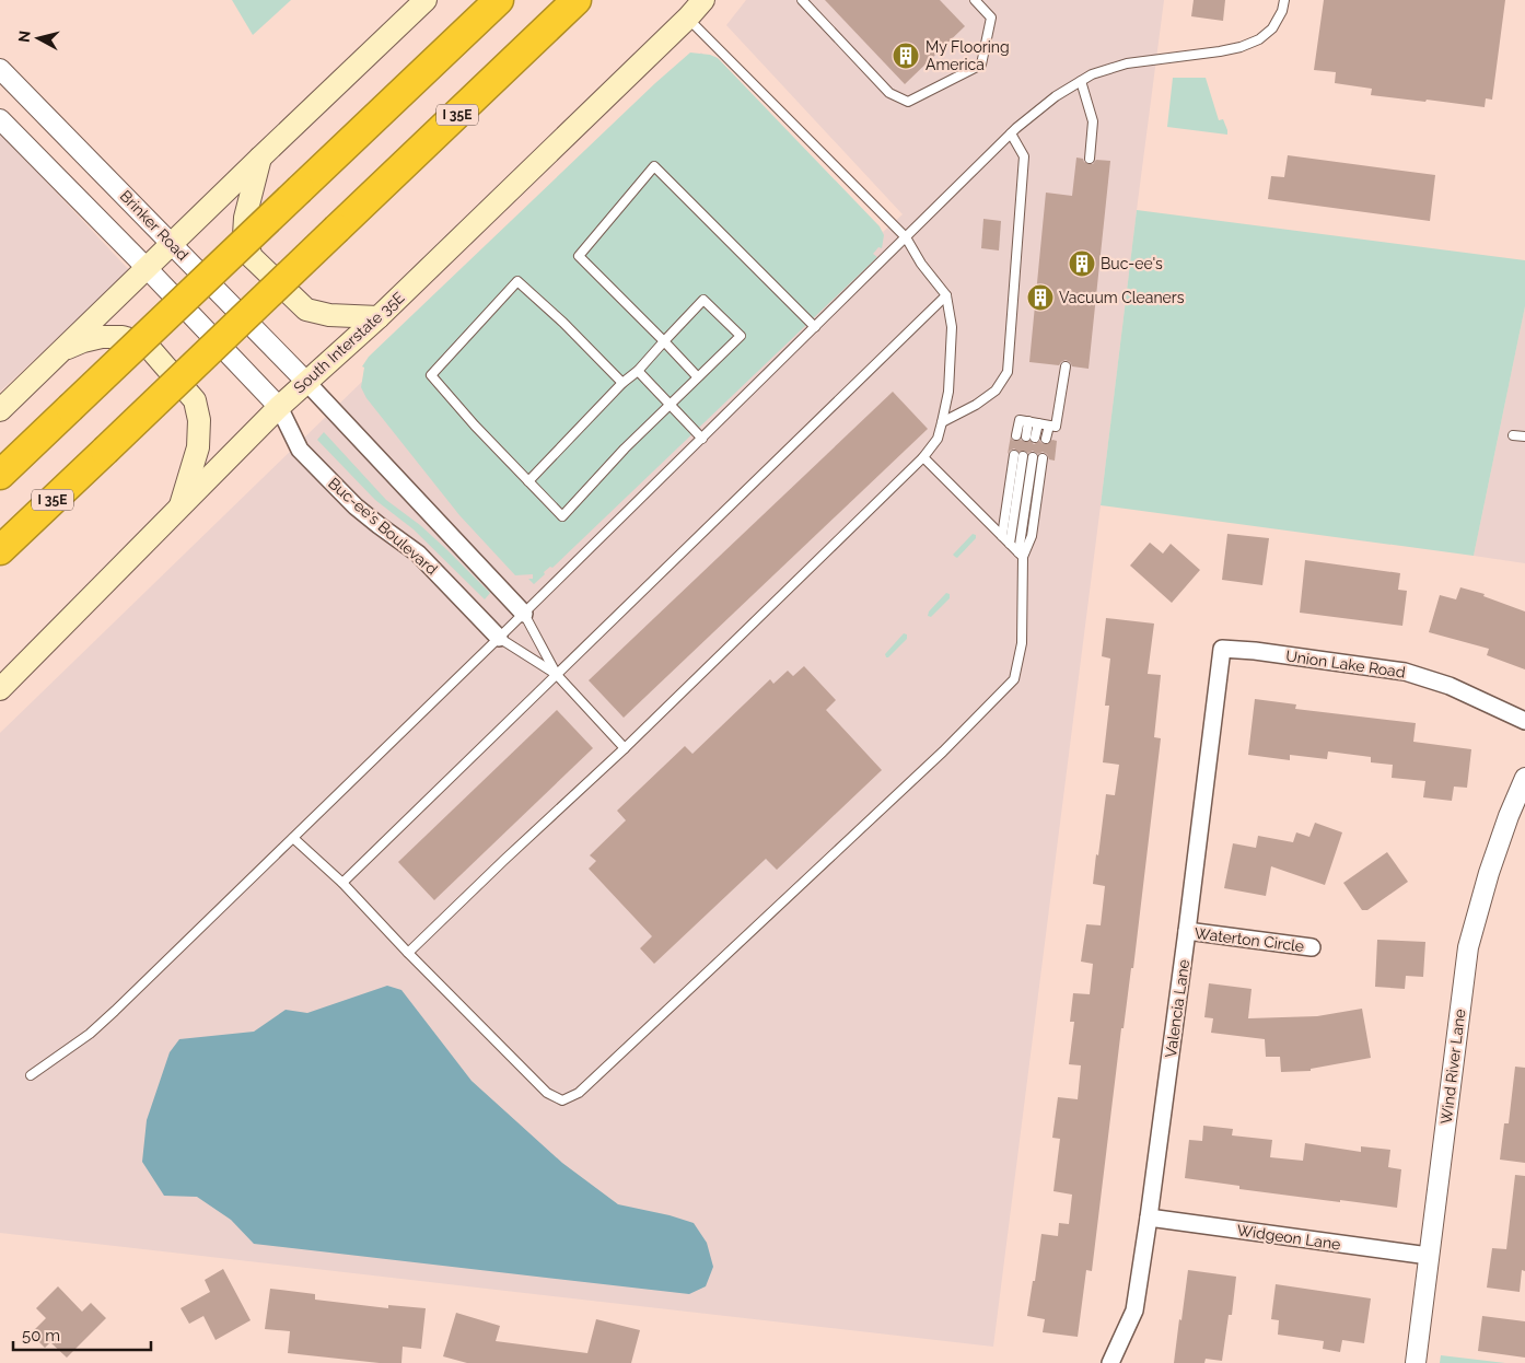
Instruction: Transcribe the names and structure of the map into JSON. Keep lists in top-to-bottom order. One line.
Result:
{"streets":{"highway":["I 35E"],"main road":["South Interstate 35E"],"street":["Brinker Road","Buc-ee's Boulevard","Union Lake Road","Waterton Circle","Valencia Lane","Wind River Lane","Widgeon Lane"]},"crossings":[["Brinker Road","South Interstate 35E"],["South Interstate 35E","Buc-ee's Boulevard"],["Union Lake Road","Valencia Lane"],["Waterton Circle","Valencia Lane"],["Valencia Lane","Widgeon Lane"],["Wind River Lane","Widgeon Lane"]],"places":{"building":["My Flooring America","Buc-ee's","Vacuum Cleaners"]},"scale_bar":"50 m","north":"left"}
